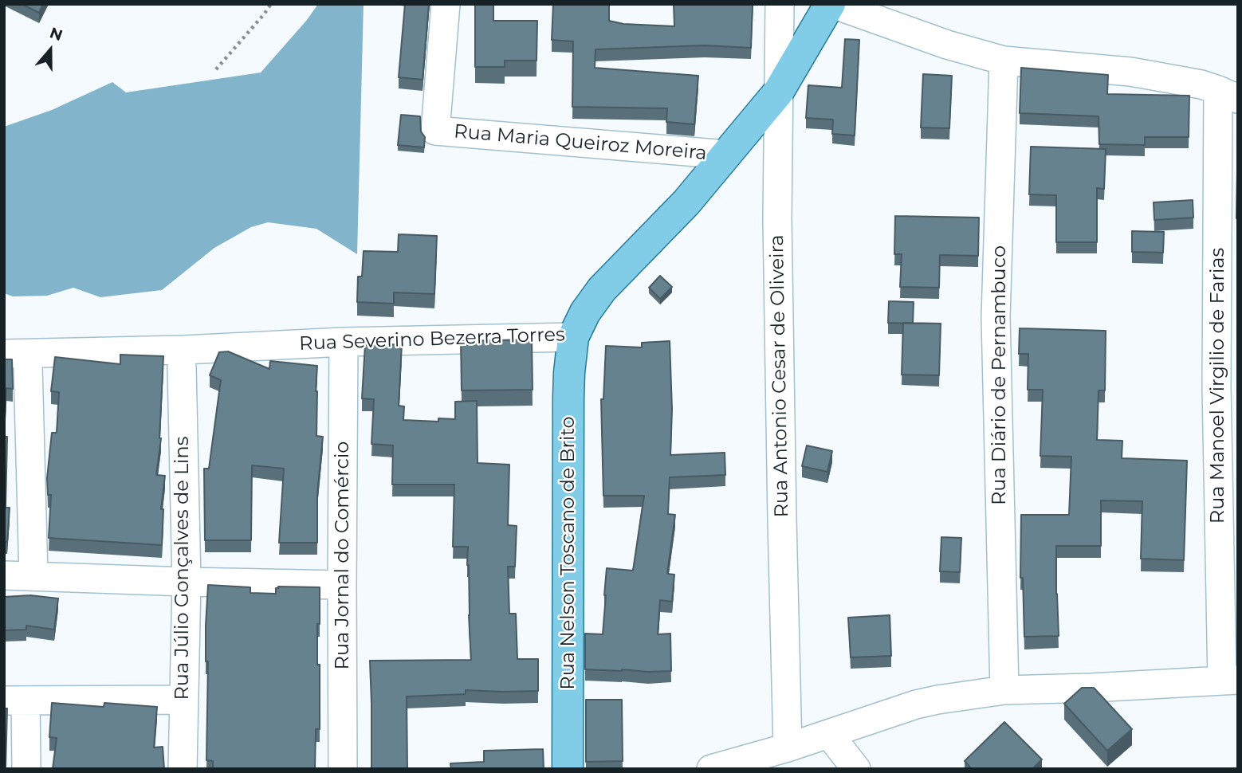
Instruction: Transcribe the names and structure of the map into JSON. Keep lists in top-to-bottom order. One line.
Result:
{"streets":{"main road":["Rua Severino Bezerra Torres","Rua Nelson Toscano de Brito"],"street":["Rua Maria Queiroz Moreira","Rua Diário de Pernambuco","Rua Antonio Cesar de Oliveira","Rua Manoel Virgilio de Farias","Rua Jornal do Comércio","Rua Júlio Gonçalves de Lins"]},"crossings":[["Rua Maria Queiroz Moreira","Rua Severino Bezerra Torres"],["Rua Severino Bezerra Torres","Rua Antonio Cesar de Oliveira"],["Rua Severino Bezerra Torres","Rua Nelson Toscano de Brito"],["Rua Severino Bezerra Torres","Rua Jornal do Comércio"]],"north":"top"}
